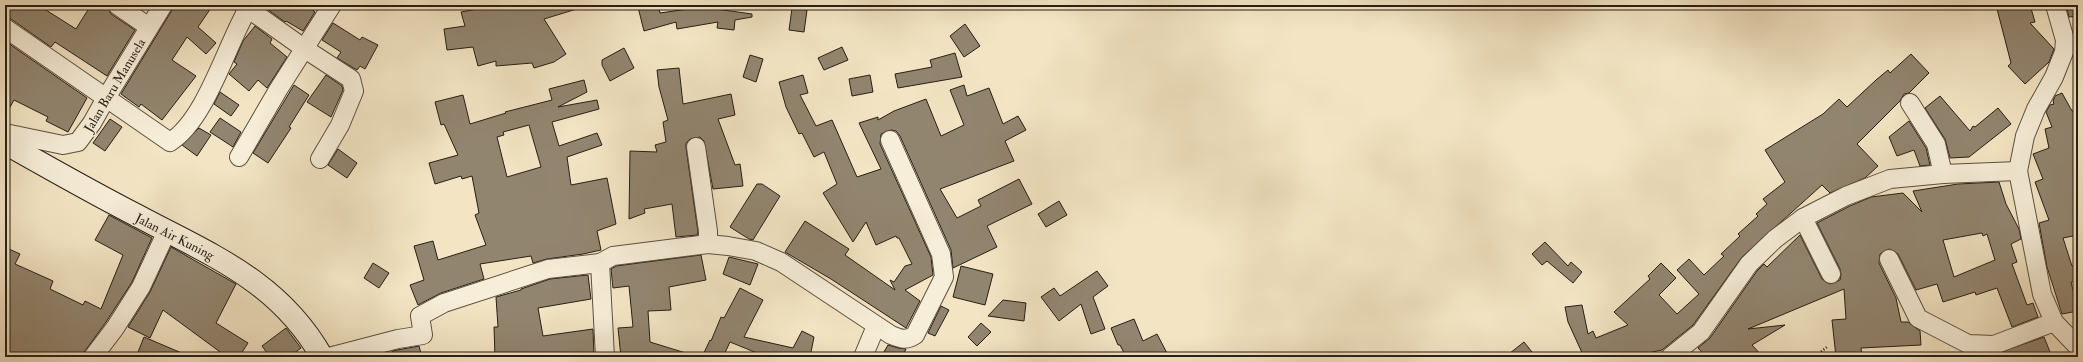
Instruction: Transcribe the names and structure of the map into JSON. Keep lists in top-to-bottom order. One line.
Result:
{"streets":{"street":["Jalan Baru Manusela","Jalan Air Kuning"]}}
